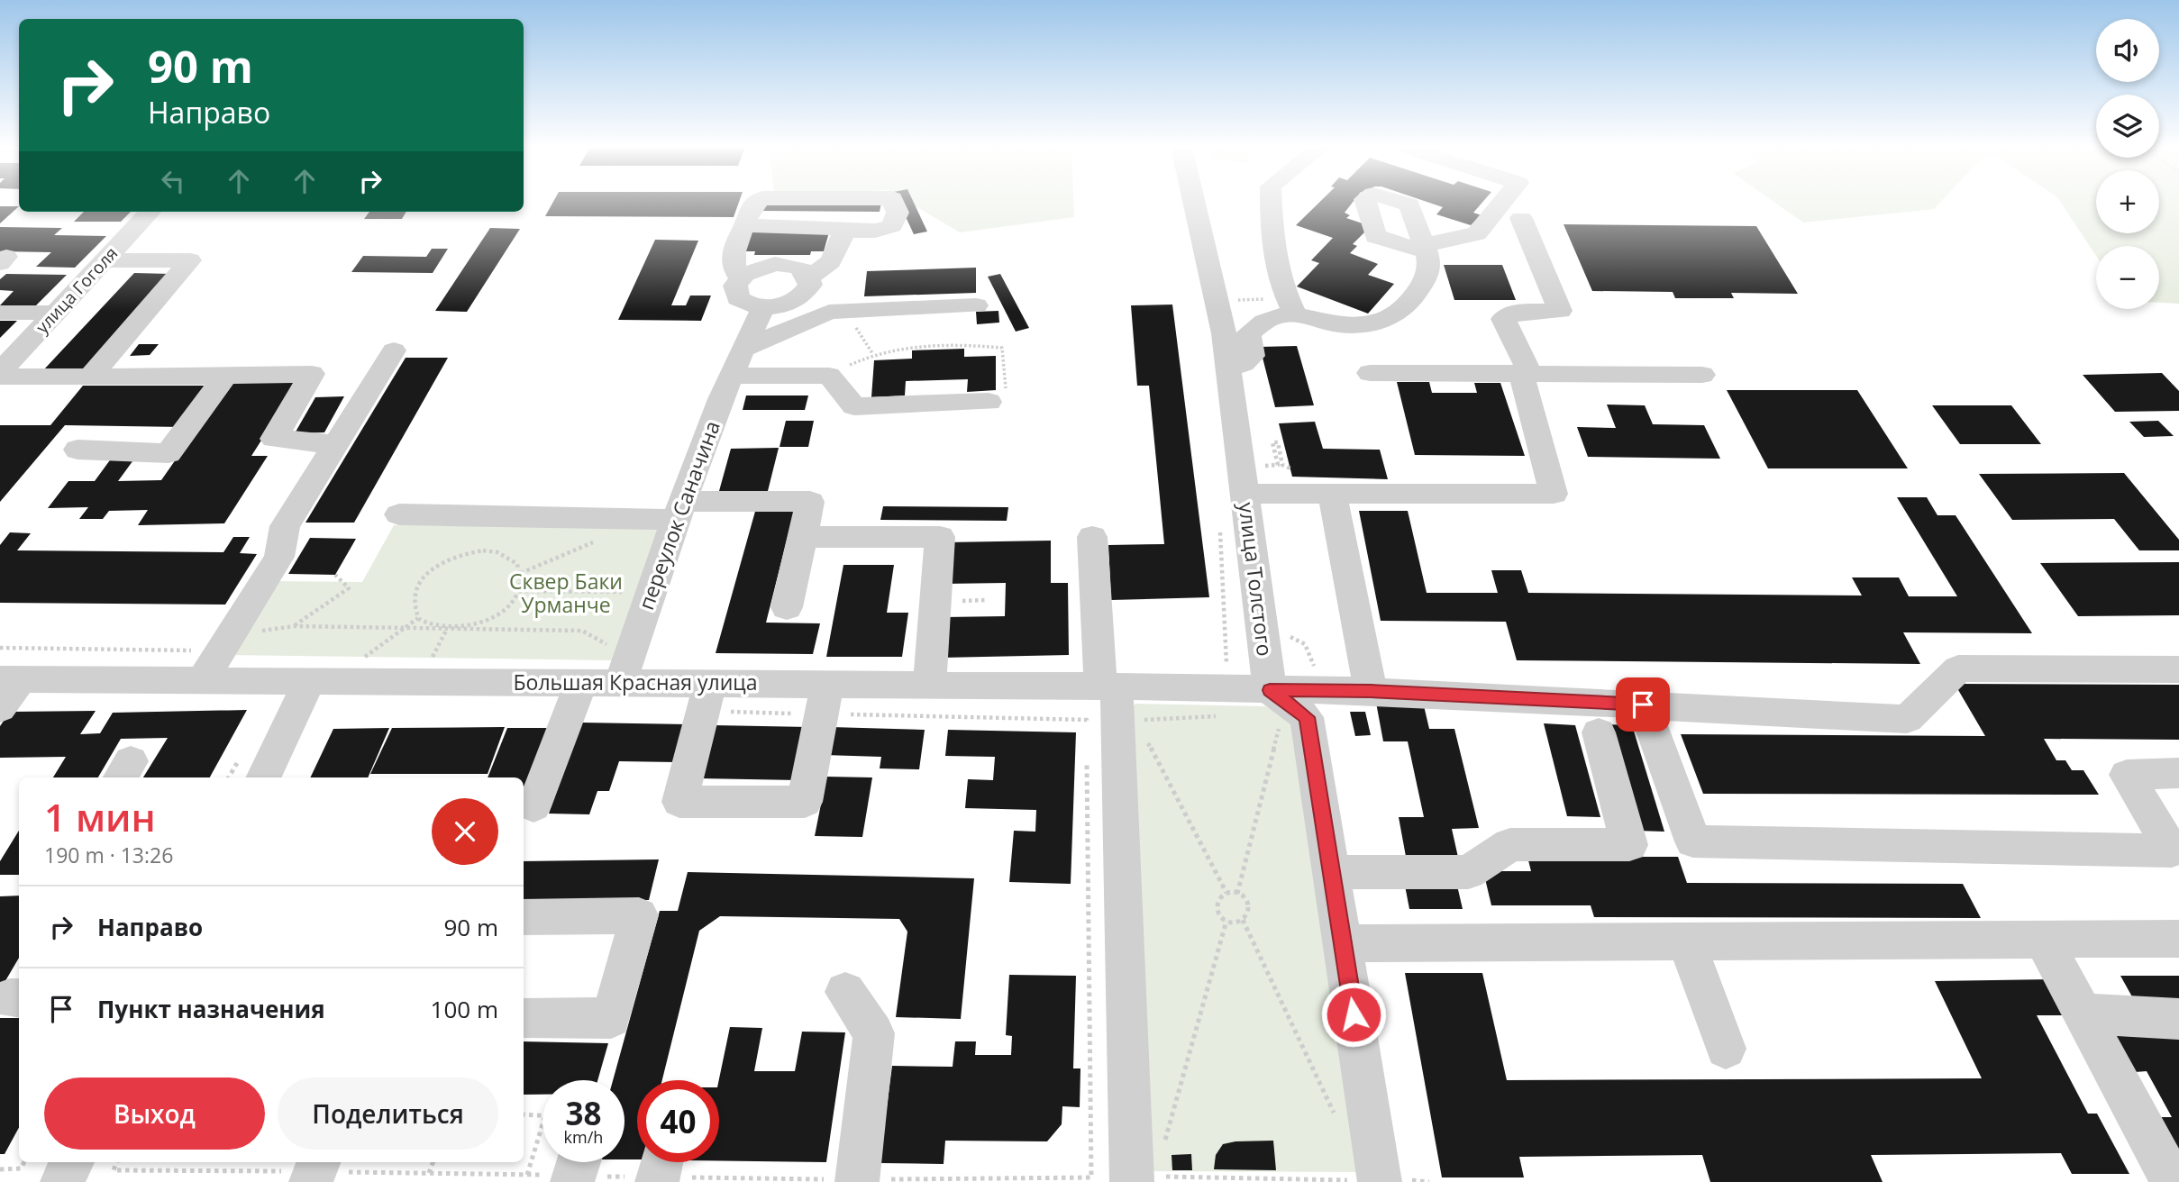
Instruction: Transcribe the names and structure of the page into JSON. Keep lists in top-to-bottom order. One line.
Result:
{"streets":{"street":["улица Гоголя","переулок Саначина","улица Толстого","Большая Красная улица"]},"crossings":[["переулок Саначина","Большая Красная улица"],["улица Толстого","Большая Красная улица"]],"parks":["Сквер Баки Урманче"],"page":{"map_buttons":["+","−"],"turn":["90 m","Направо"],"heading":["1 мин","190 m · 13:26"],"list":[{"name":"Направо","value":"90 m"},{"name":"Пункт назначения","value":"100 m"}],"buttons":["Выход","Поделиться"],"speed":"38 km/h","limit":"40"}}
